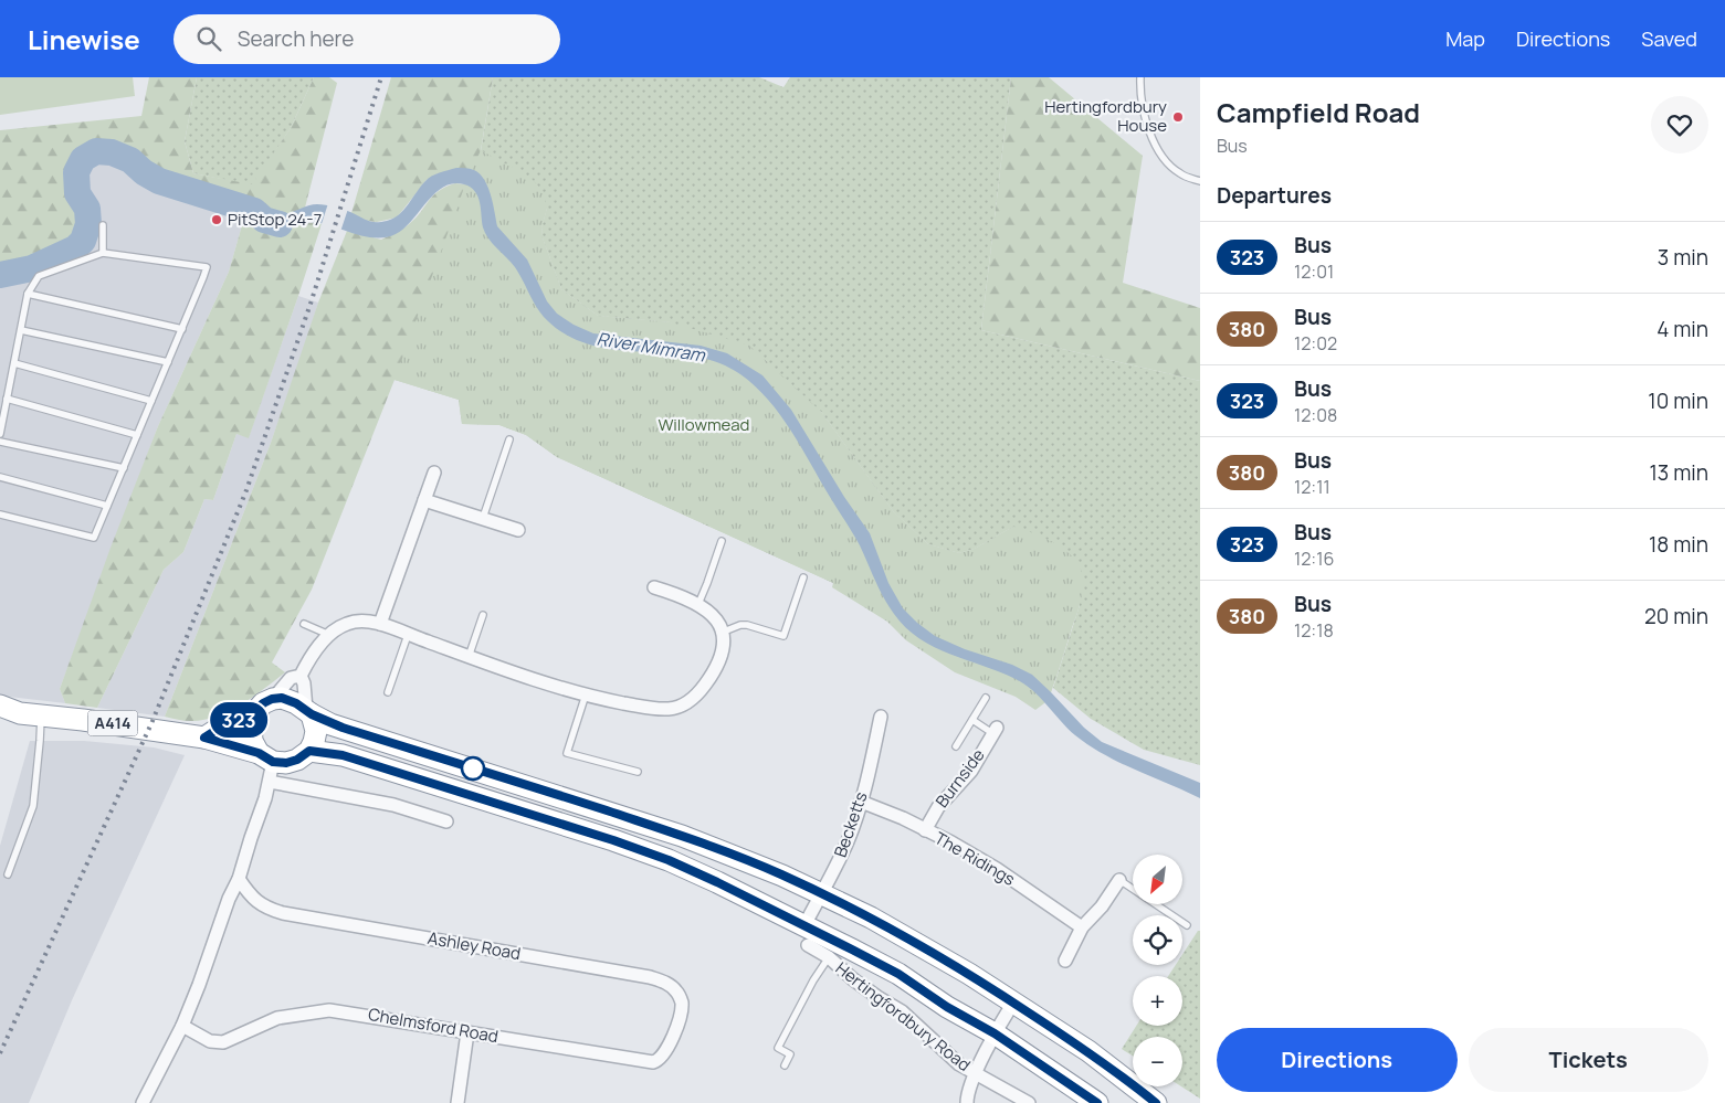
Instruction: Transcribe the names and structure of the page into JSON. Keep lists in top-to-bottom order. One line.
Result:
{"streets":{"highway":["A414"],"street":["Burnside","Becketts","The Ridings","Ashley Road","Hertingfordbury Road","Chelmsford Road"]},"crossings":[["Burnside","The Ridings"],["Becketts","The Ridings"],["Becketts","Hertingfordbury Road"],["Ashley Road","Chelmsford Road"]],"water":["River Mimram"],"parks":["Willowmead"],"places":["Hertingfordbury House","PitStop 24-7"],"lines":["bus line 323"],"north":"bottom left","page":{"header":"Linewise","search":"Search here","nav":["Map","Directions","Saved"],"on_map":"323","heading":[["Campfield Road","Bus"],"Departures"],"list":[{"mark":"323","name":"Bus","note":"12:01","value":"3 min"},{"mark":"380","name":"Bus","note":"12:02","value":"4 min"},{"mark":"323","name":"Bus","note":"12:08","value":"10 min"},{"mark":"380","name":"Bus","note":"12:11","value":"13 min"},{"mark":"323","name":"Bus","note":"12:16","value":"18 min"},{"mark":"380","name":"Bus","note":"12:18","value":"20 min"}],"map_buttons":["+","−"],"buttons":["Directions","Tickets"]}}
